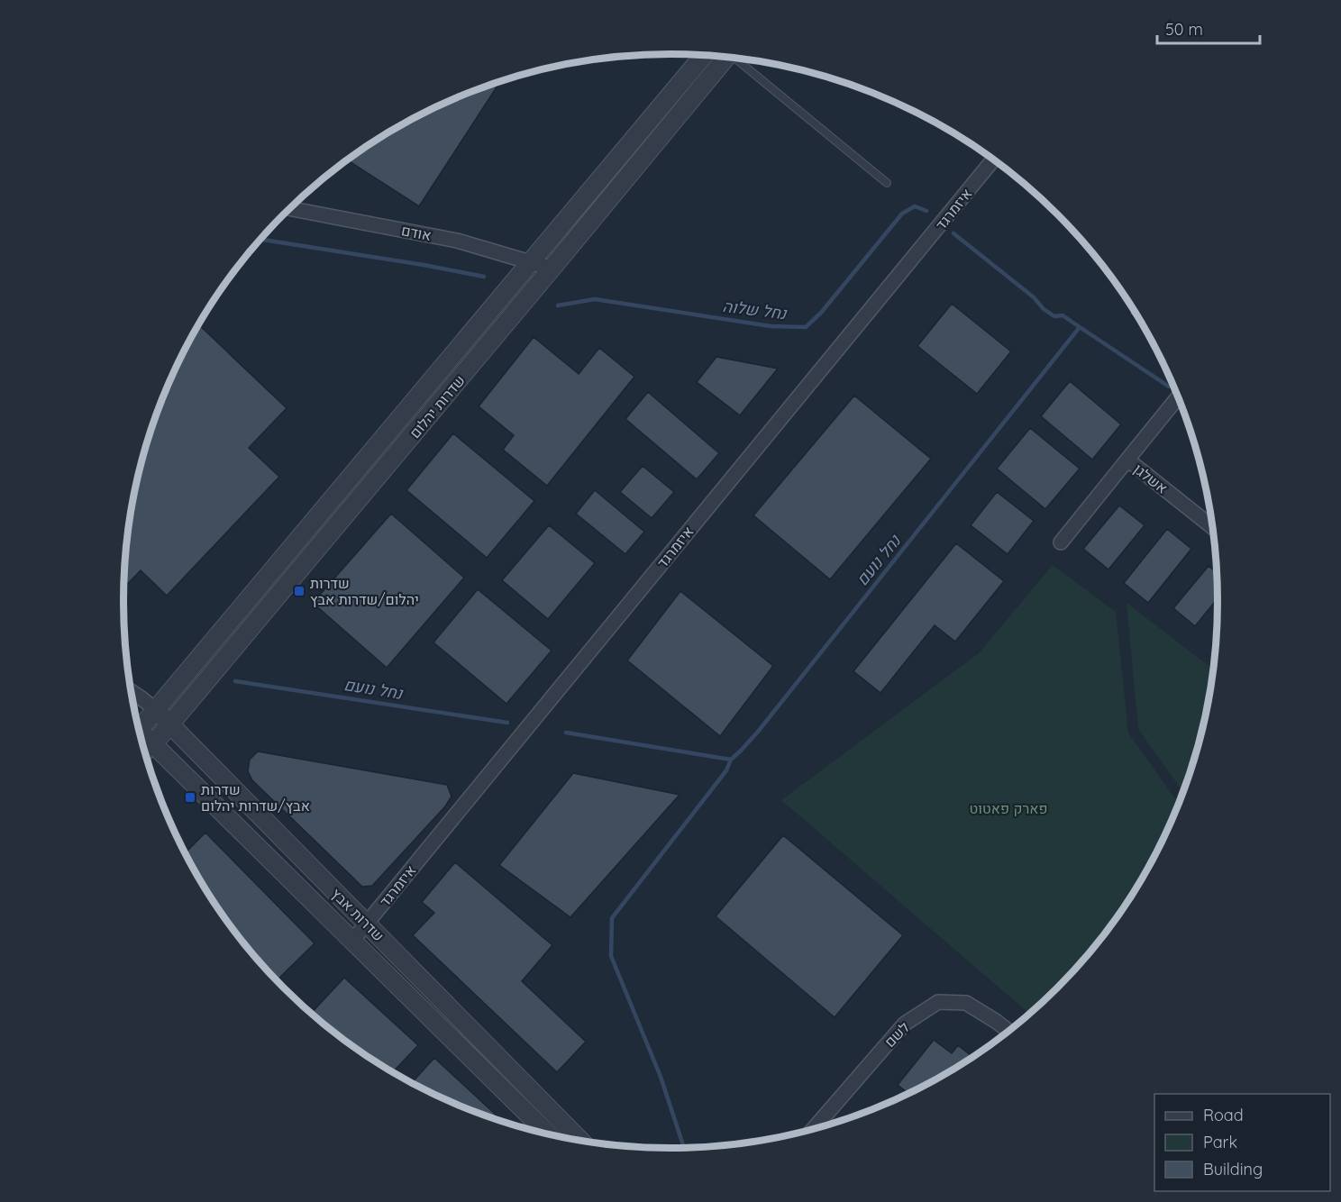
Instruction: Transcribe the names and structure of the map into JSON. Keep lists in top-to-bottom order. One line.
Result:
{"streets":{"street":["איזמרגד","אודם","שדרות יהלום","אשלגן","שדרות אבץ","לשם"]},"crossings":[["איזמרגד","שדרות אבץ"],["אודם","שדרות יהלום"],["שדרות יהלום","שדרות אבץ"]],"water":["נחל שלוה","נחל נועם"],"parks":["פארק פאטוט"],"places":{"transit":["שדרות יהלום/שדרות אבץ","שדרות אבץ/שדרות יהלום"]},"legend":["Road","Park","Building"],"scale_bar":"50 m"}
